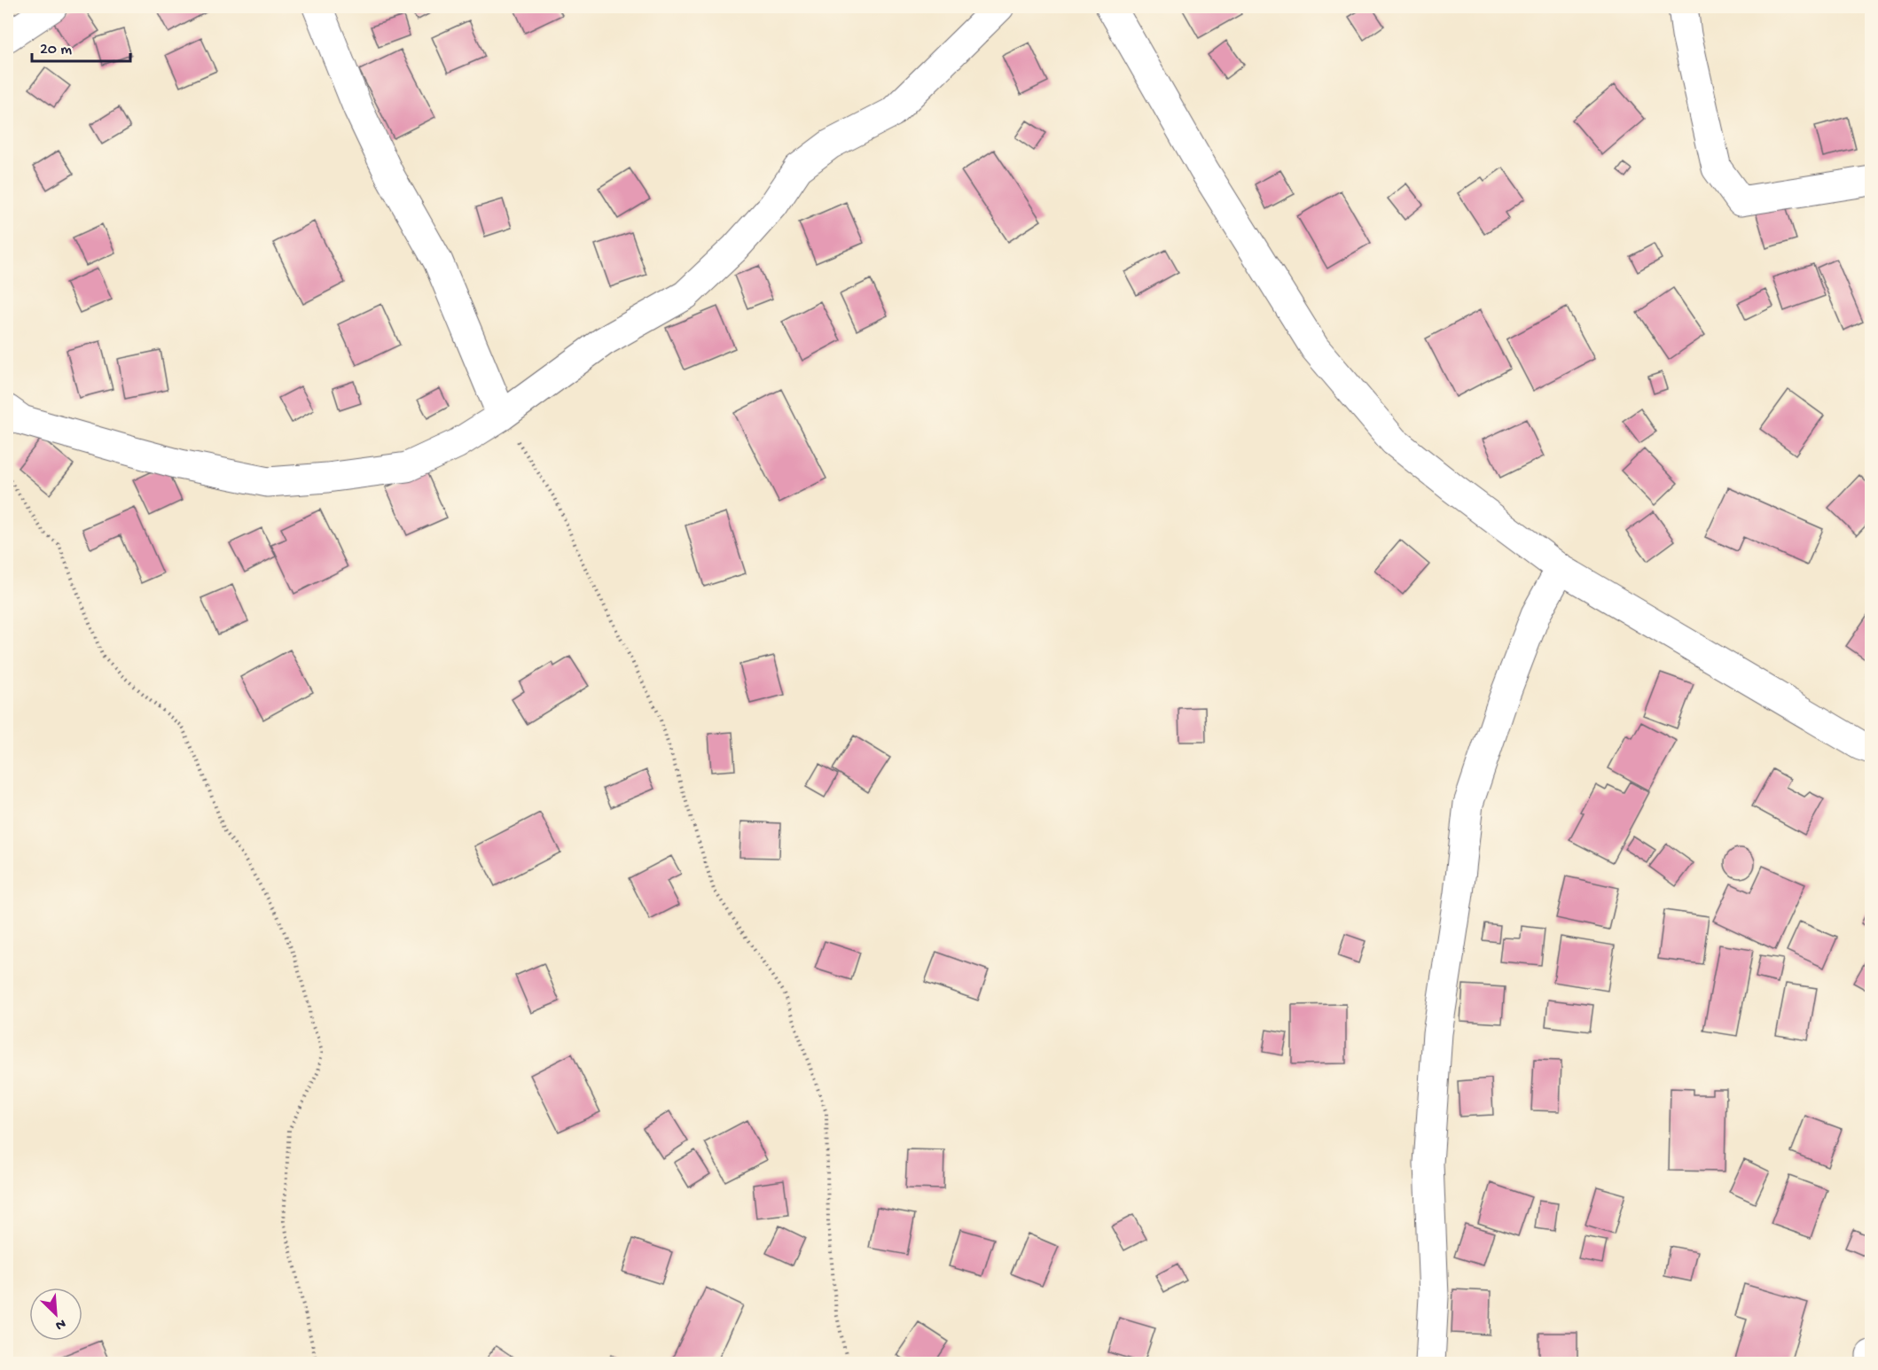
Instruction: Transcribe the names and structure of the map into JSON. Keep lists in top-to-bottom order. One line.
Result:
{"scale_bar":"20 m","north":"bottom right"}
